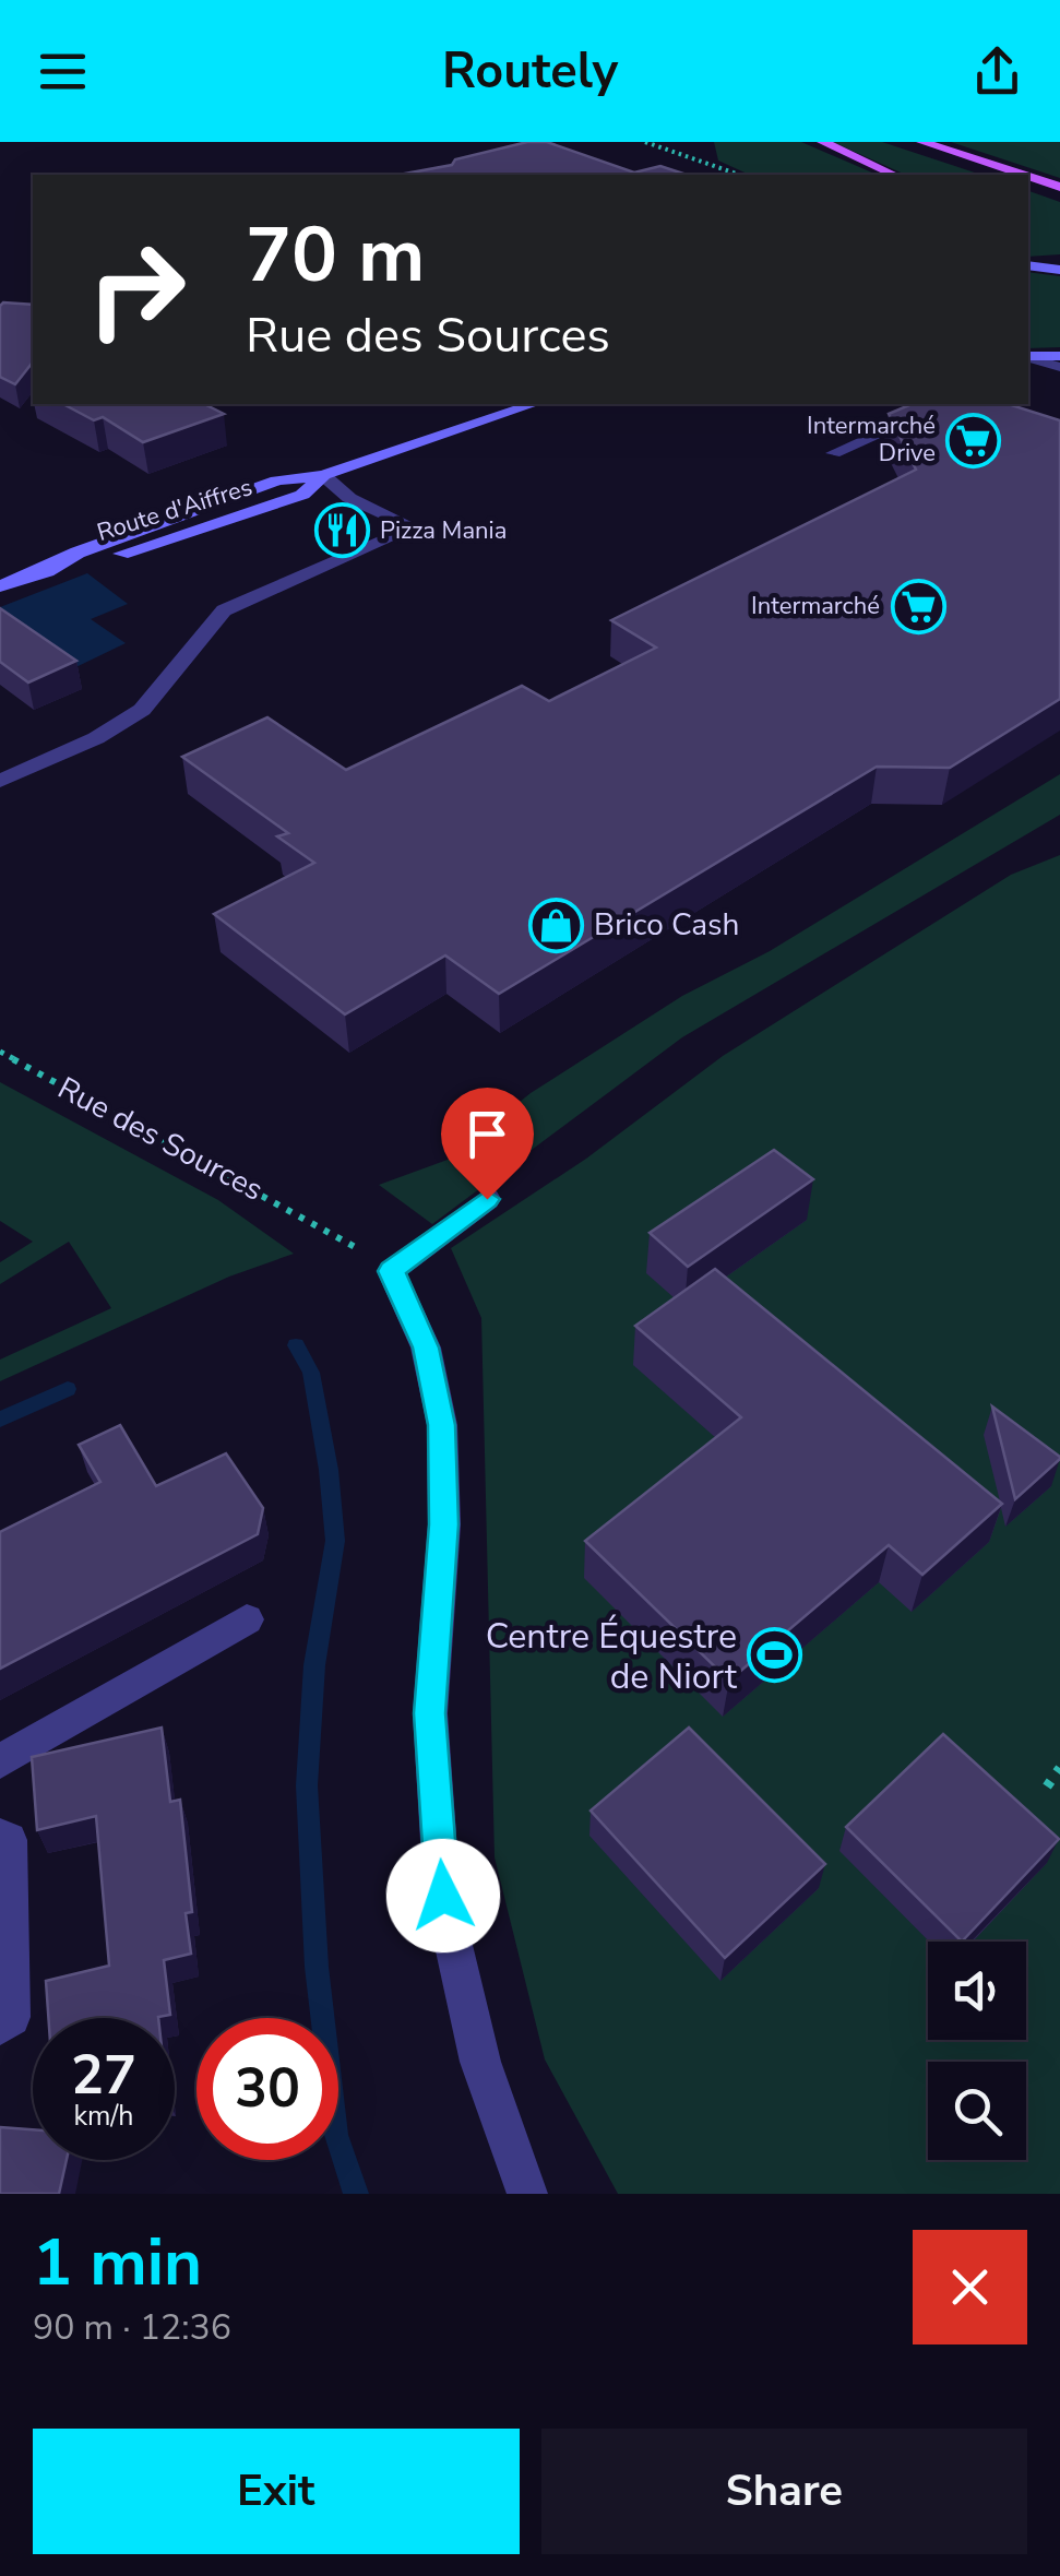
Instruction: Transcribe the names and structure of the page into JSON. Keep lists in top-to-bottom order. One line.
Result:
{"streets":{"main road":["Route d'Aiffres"],"path":["Rue des Sources"]},"places":{"supermarket":["Intermarché Drive","Intermarché"],"restaurant":["Pizza Mania"],"shop":["Brico Cash"],"sports":["Centre Équestre de Niort"]},"page":{"header":"Routely","turn":["70 m","Rue des Sources"],"speed":"27 km/h","limit":"30","heading":["1 min","90 m · 12:36"],"buttons":["Exit","Share"]}}
